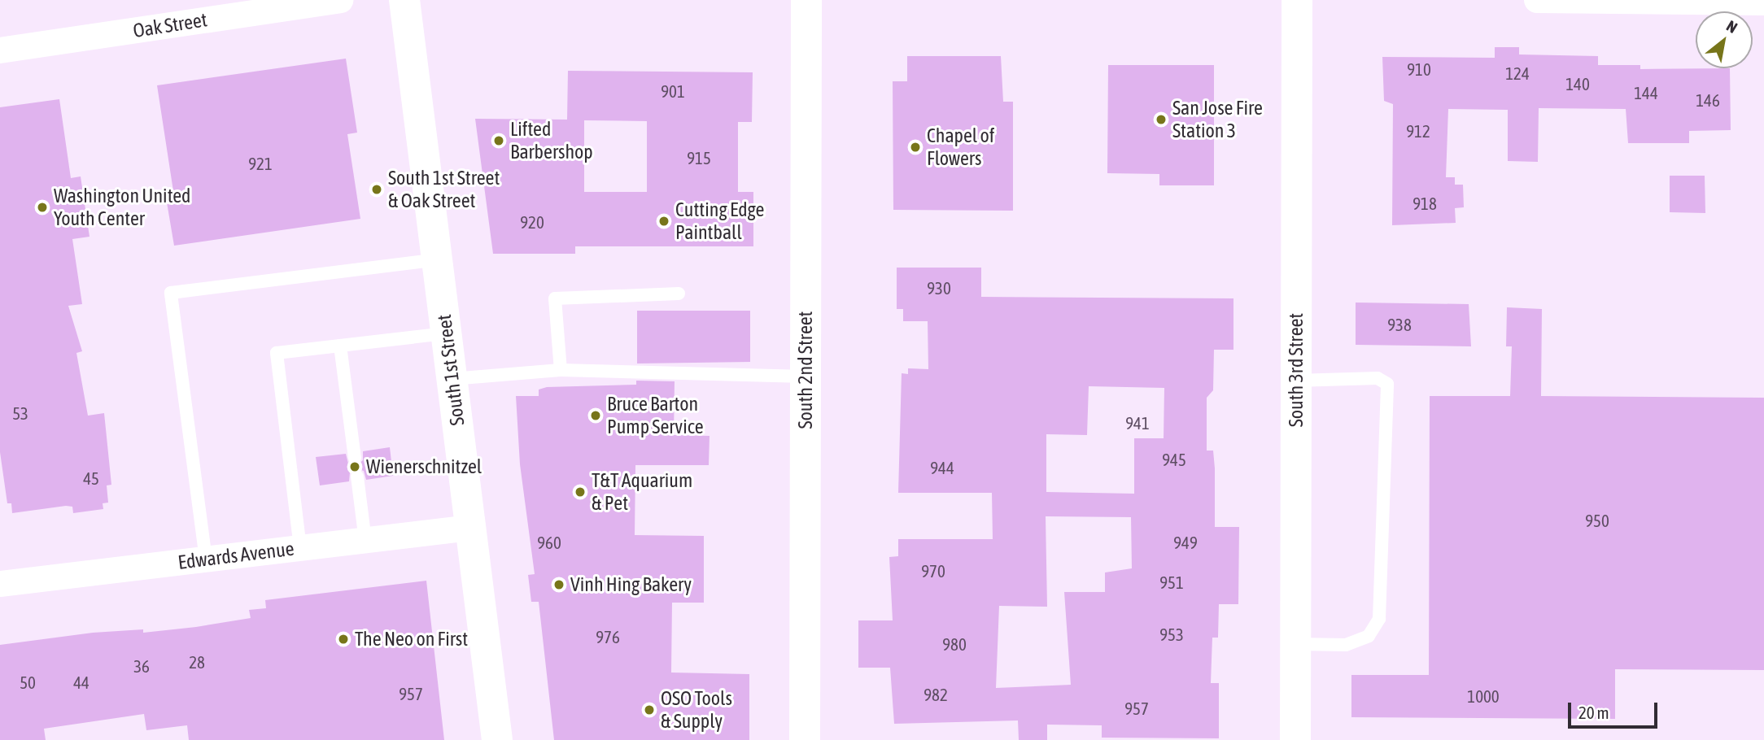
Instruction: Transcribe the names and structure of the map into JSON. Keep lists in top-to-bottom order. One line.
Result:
{"streets":{"street":["Oak Street","South 1st Street","South 2nd Street","South 3rd Street","Edwards Avenue"]},"crossings":[["South 1st Street","Edwards Avenue"]],"places":["San Jose Fire Station 3","Lifted Barbershop","Chapel of Flowers","South 1st Street & Oak Street","Washington United Youth Center","Cutting Edge Paintball","Bruce Barton Pump Service","Wienerschnitzel","T&T Aquarium & Pet","Vinh Hing Bakery","The Neo on First","OSO Tools & Supply"],"house_numbers":["910","124","140","901","144","146","912","915","921","918","920","930","938","53","941","945","944","45","950","960","949","970","951","953","976","980","28","36","50","44","957","982","1000","957"],"scale_bar":"20 m","north":"top right"}
